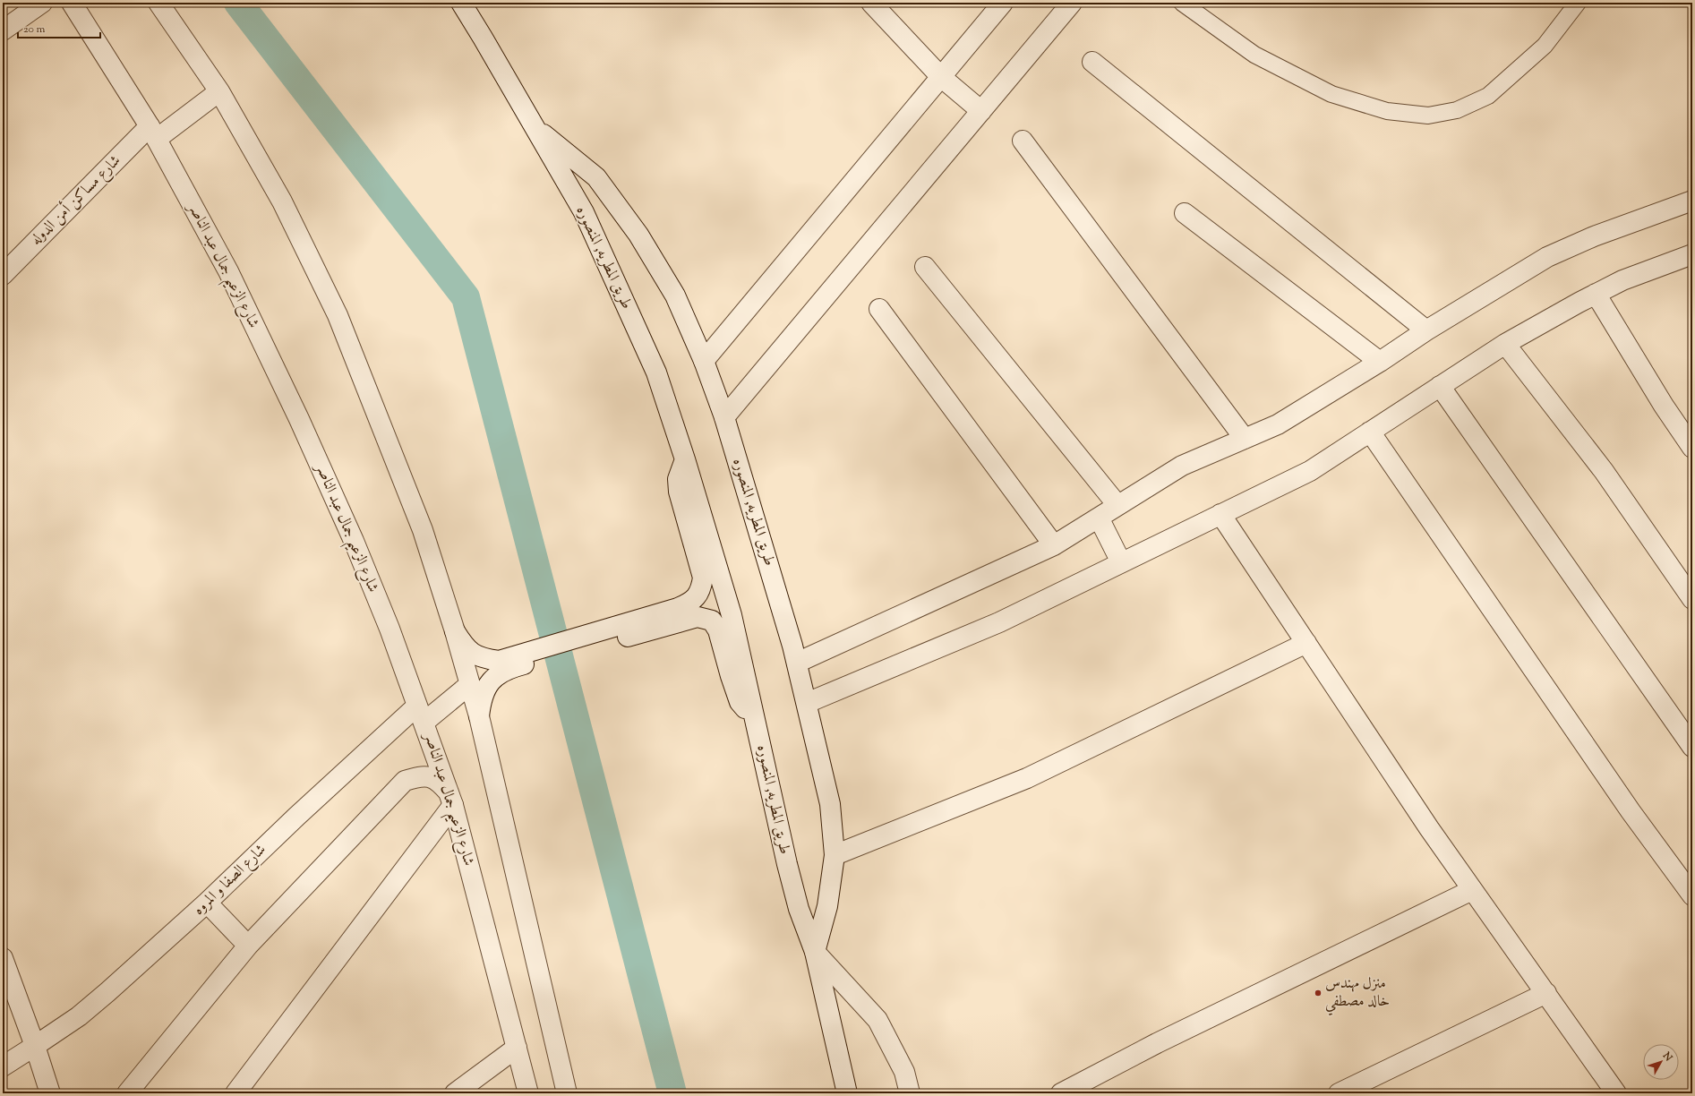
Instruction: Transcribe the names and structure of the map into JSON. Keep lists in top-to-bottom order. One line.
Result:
{"streets":{"street":["شارع مساكن أمن الدوله","طريق المطريه, المنصوره","شارع الزعيم جمال عبد الناصر","شارع الصفا و المروه"]},"crossings":[["شارع مساكن أمن الدوله","شارع الزعيم جمال عبد الناصر"],["شارع الزعيم جمال عبد الناصر","شارع الصفا و المروه"]],"places":["منزل مهندس خالد مصطفي"],"scale_bar":"20 m","north":"top right"}
